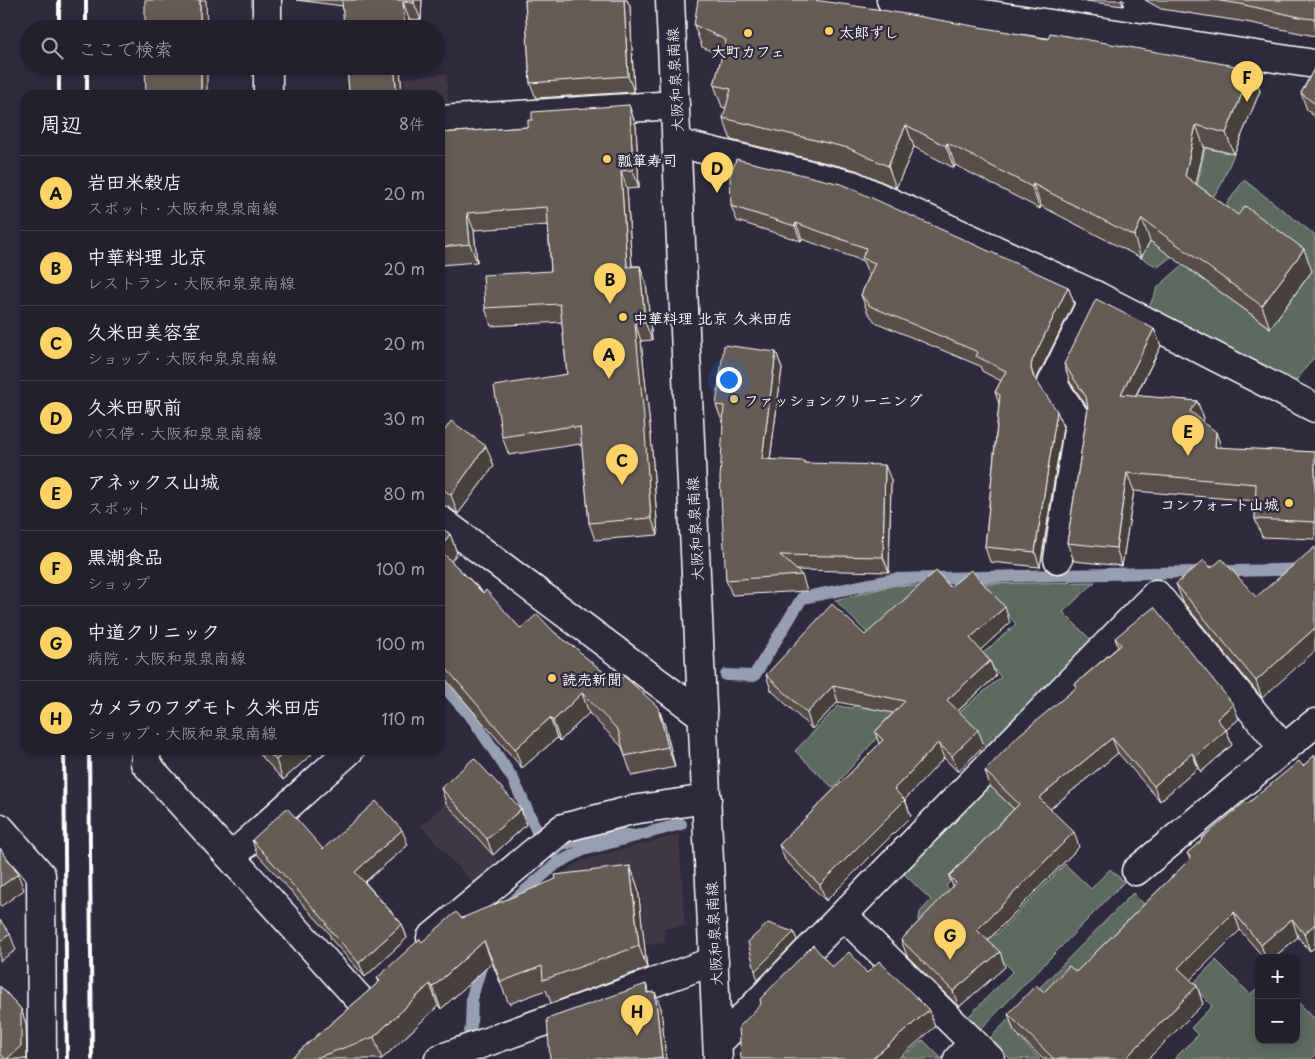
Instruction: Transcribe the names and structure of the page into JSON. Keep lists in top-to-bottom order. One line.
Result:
{"streets":{"street":["大阪和泉泉南線"]},"places":["太郎ずし","大町カフェ","瓢箪寿司","中華料理 北京 久米田店","ファッションクリーニング","コンフォート山城","読売新聞"],"page":{"search":"ここで検索","pins":["F","D","B","A","E","C","G","H"],"heading":["周辺","8件"],"list":[{"mark":"A","name":"岩田米穀店","note":"スポット · 大阪和泉泉南線","value":"20 m"},{"mark":"B","name":"中華料理 北京","note":"レストラン · 大阪和泉泉南線","value":"20 m"},{"mark":"C","name":"久米田美容室","note":"ショップ · 大阪和泉泉南線","value":"20 m"},{"mark":"D","name":"久米田駅前","note":"バス停 · 大阪和泉泉南線","value":"30 m"},{"mark":"E","name":"アネックス山城","note":"スポット","value":"80 m"},{"mark":"F","name":"黒潮食品","note":"ショップ","value":"100 m"},{"mark":"G","name":"中道クリニック","note":"病院 · 大阪和泉泉南線","value":"100 m"},{"mark":"H","name":"カメラのフダモト 久米田店","note":"ショップ · 大阪和泉泉南線","value":"110 m"}],"map_buttons":["+","−"]}}
